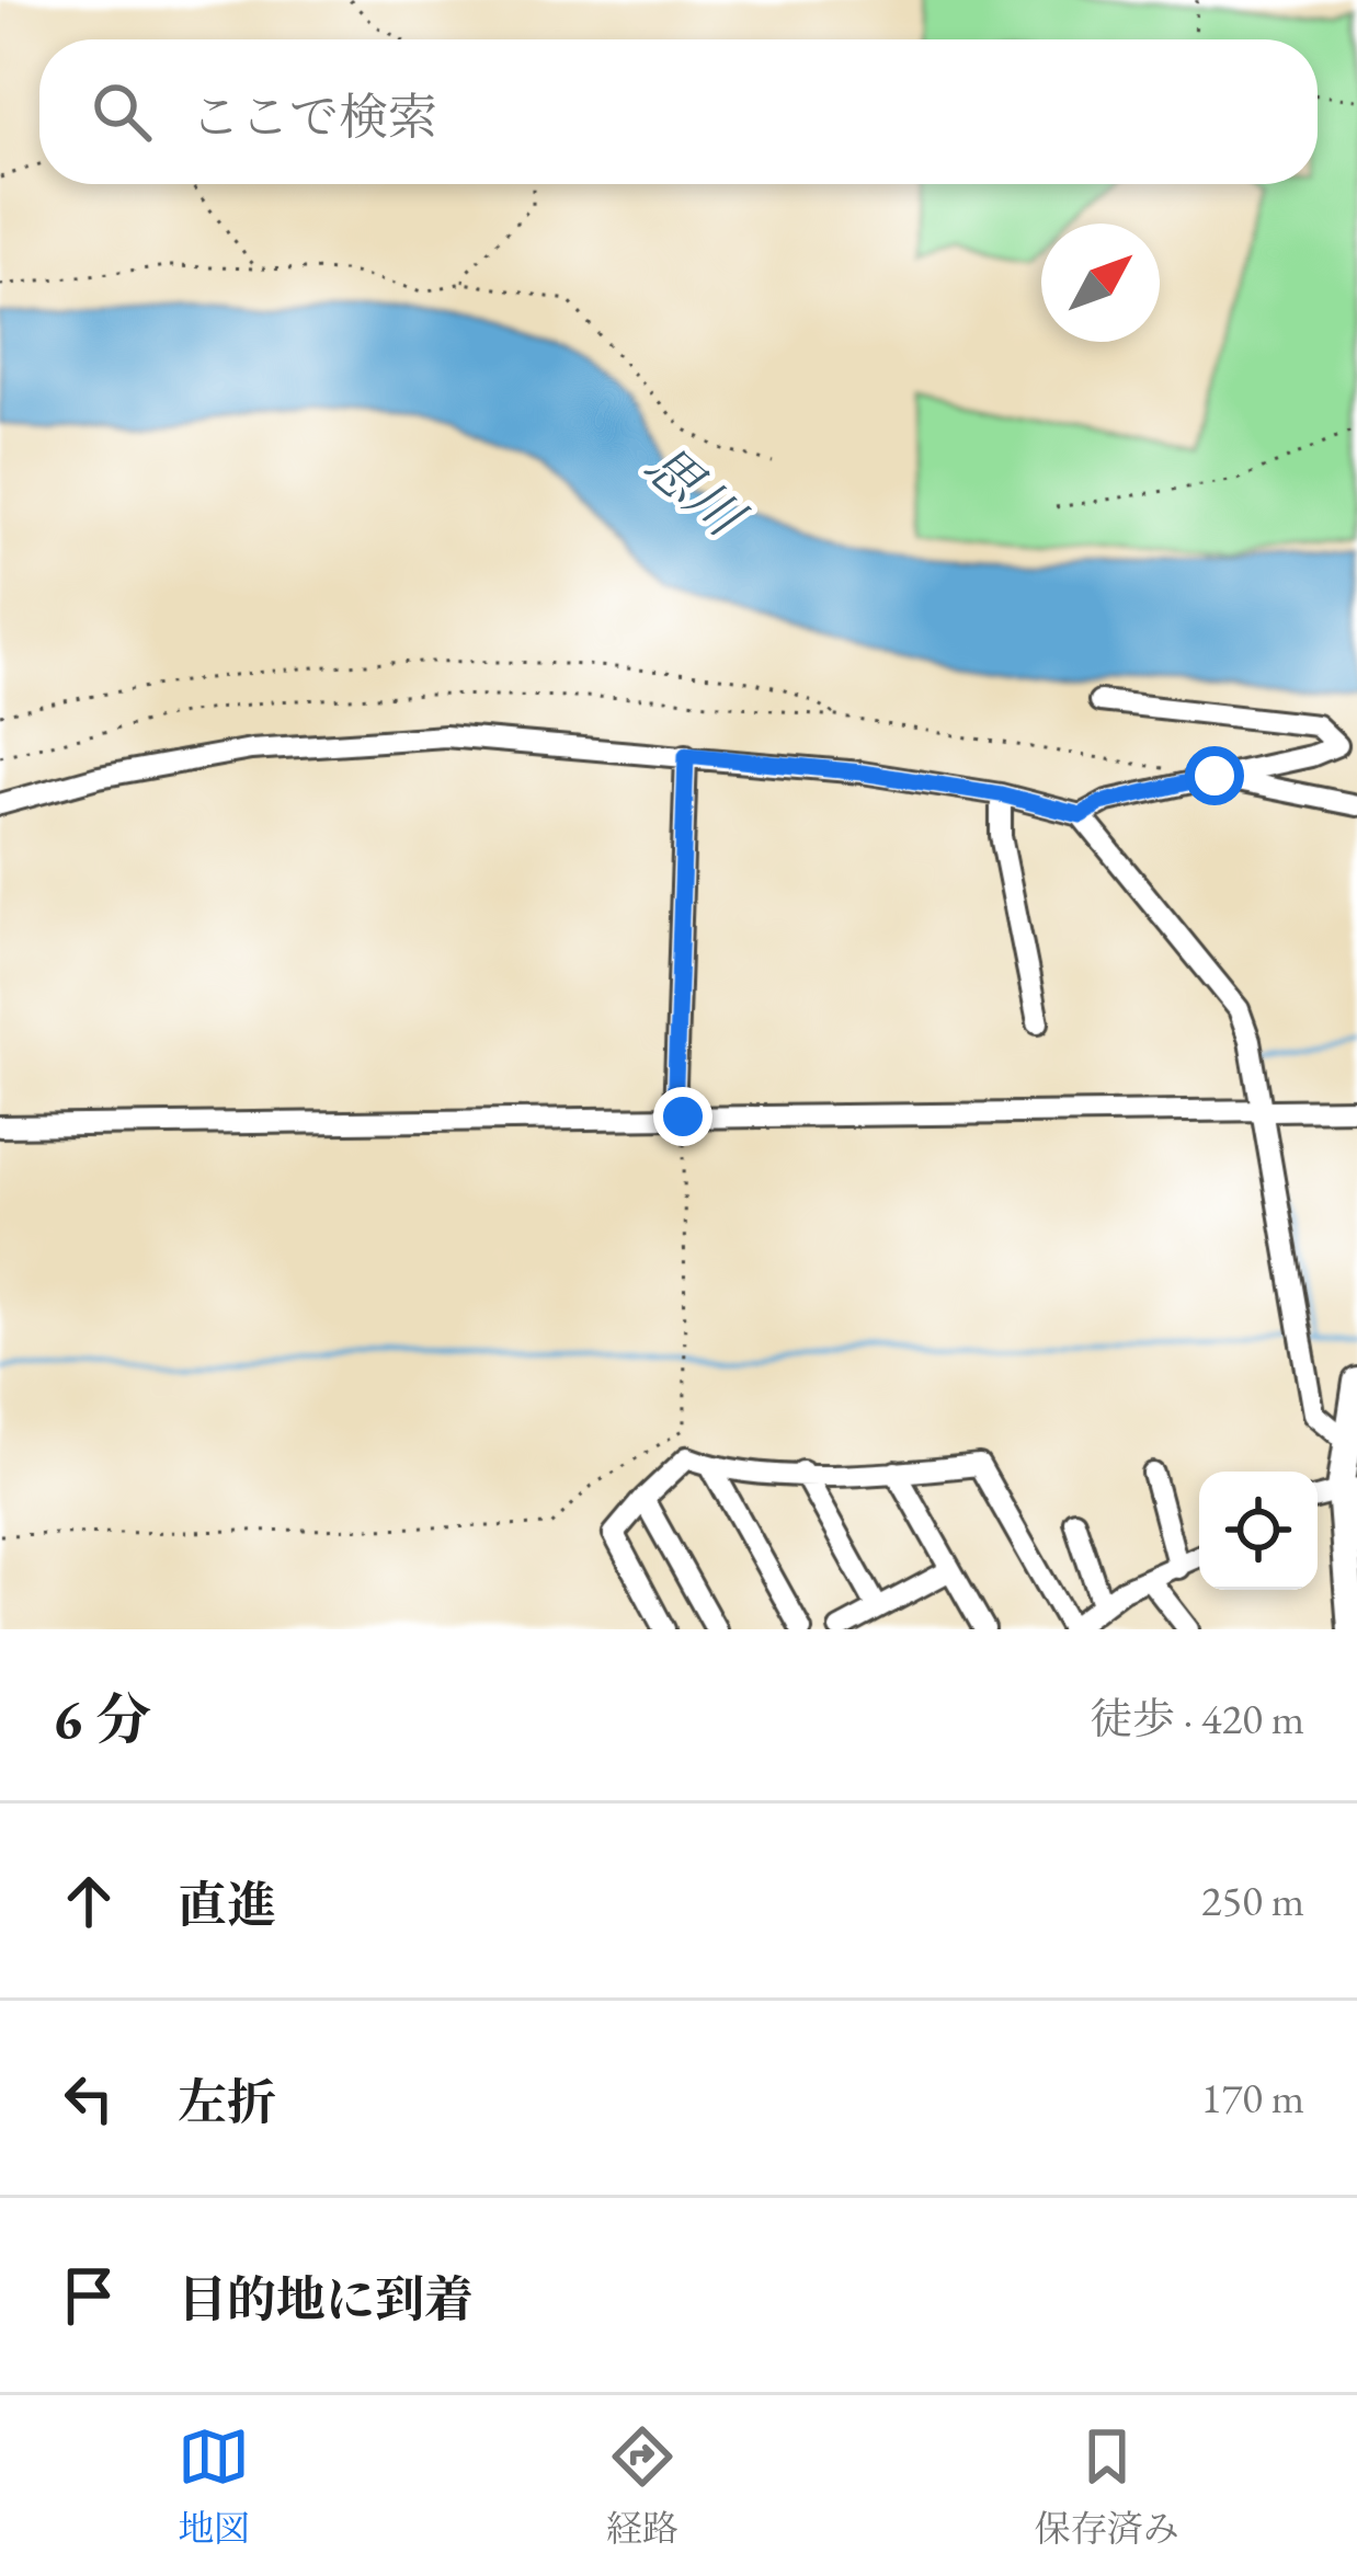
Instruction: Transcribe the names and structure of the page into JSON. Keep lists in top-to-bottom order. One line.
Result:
{"water":["思川"],"north":"top right","page":{"search":"ここで検索","heading":["6 分","徒歩 · 420 m"],"list":[["直進","250 m"],["左折","170 m"],"目的地に到着"],"nav":["地図","経路","保存済み"]}}
